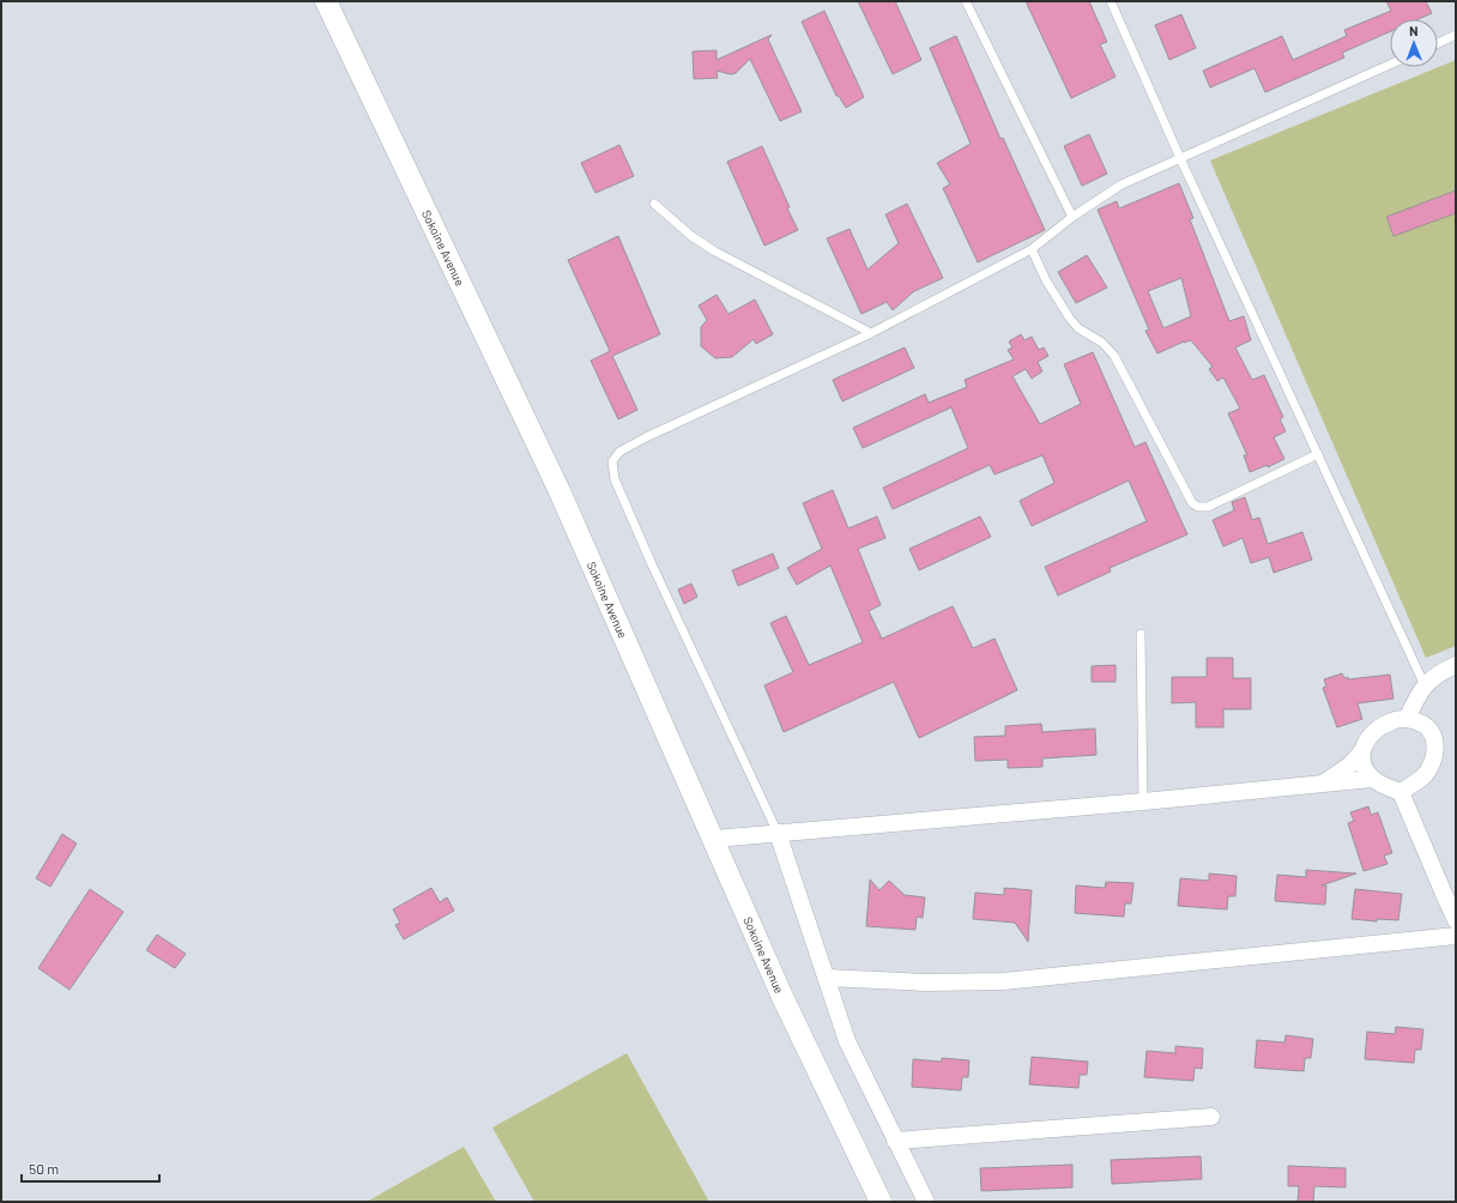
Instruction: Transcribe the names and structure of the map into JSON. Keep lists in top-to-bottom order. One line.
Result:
{"streets":{"street":["Sokoine Avenue"]},"scale_bar":"50 m","north":"top"}
